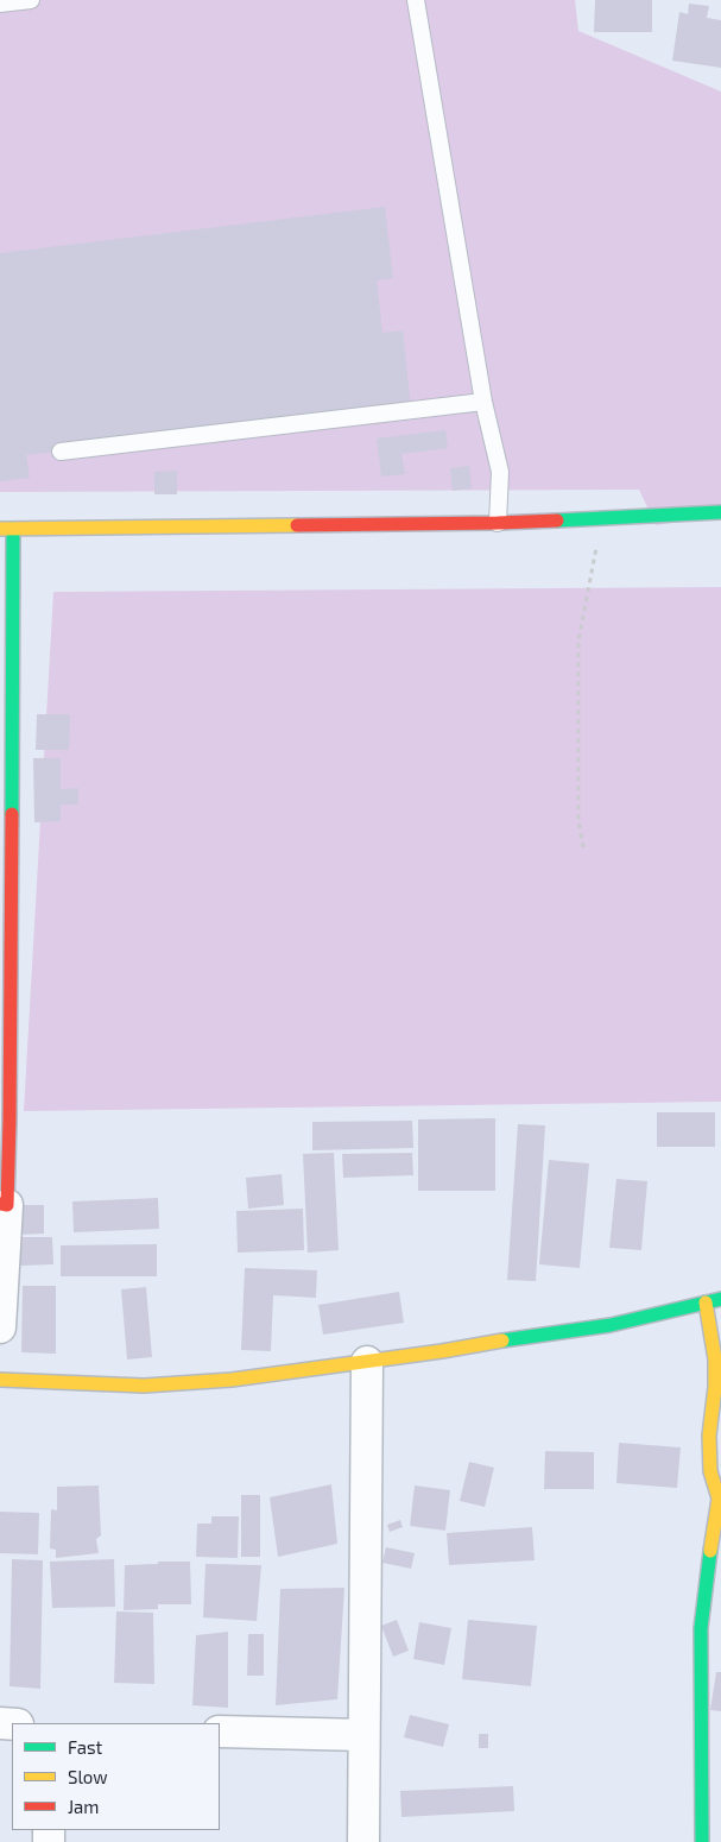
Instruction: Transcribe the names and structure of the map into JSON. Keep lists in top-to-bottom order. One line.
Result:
{"legend":["Fast","Slow","Jam"]}
